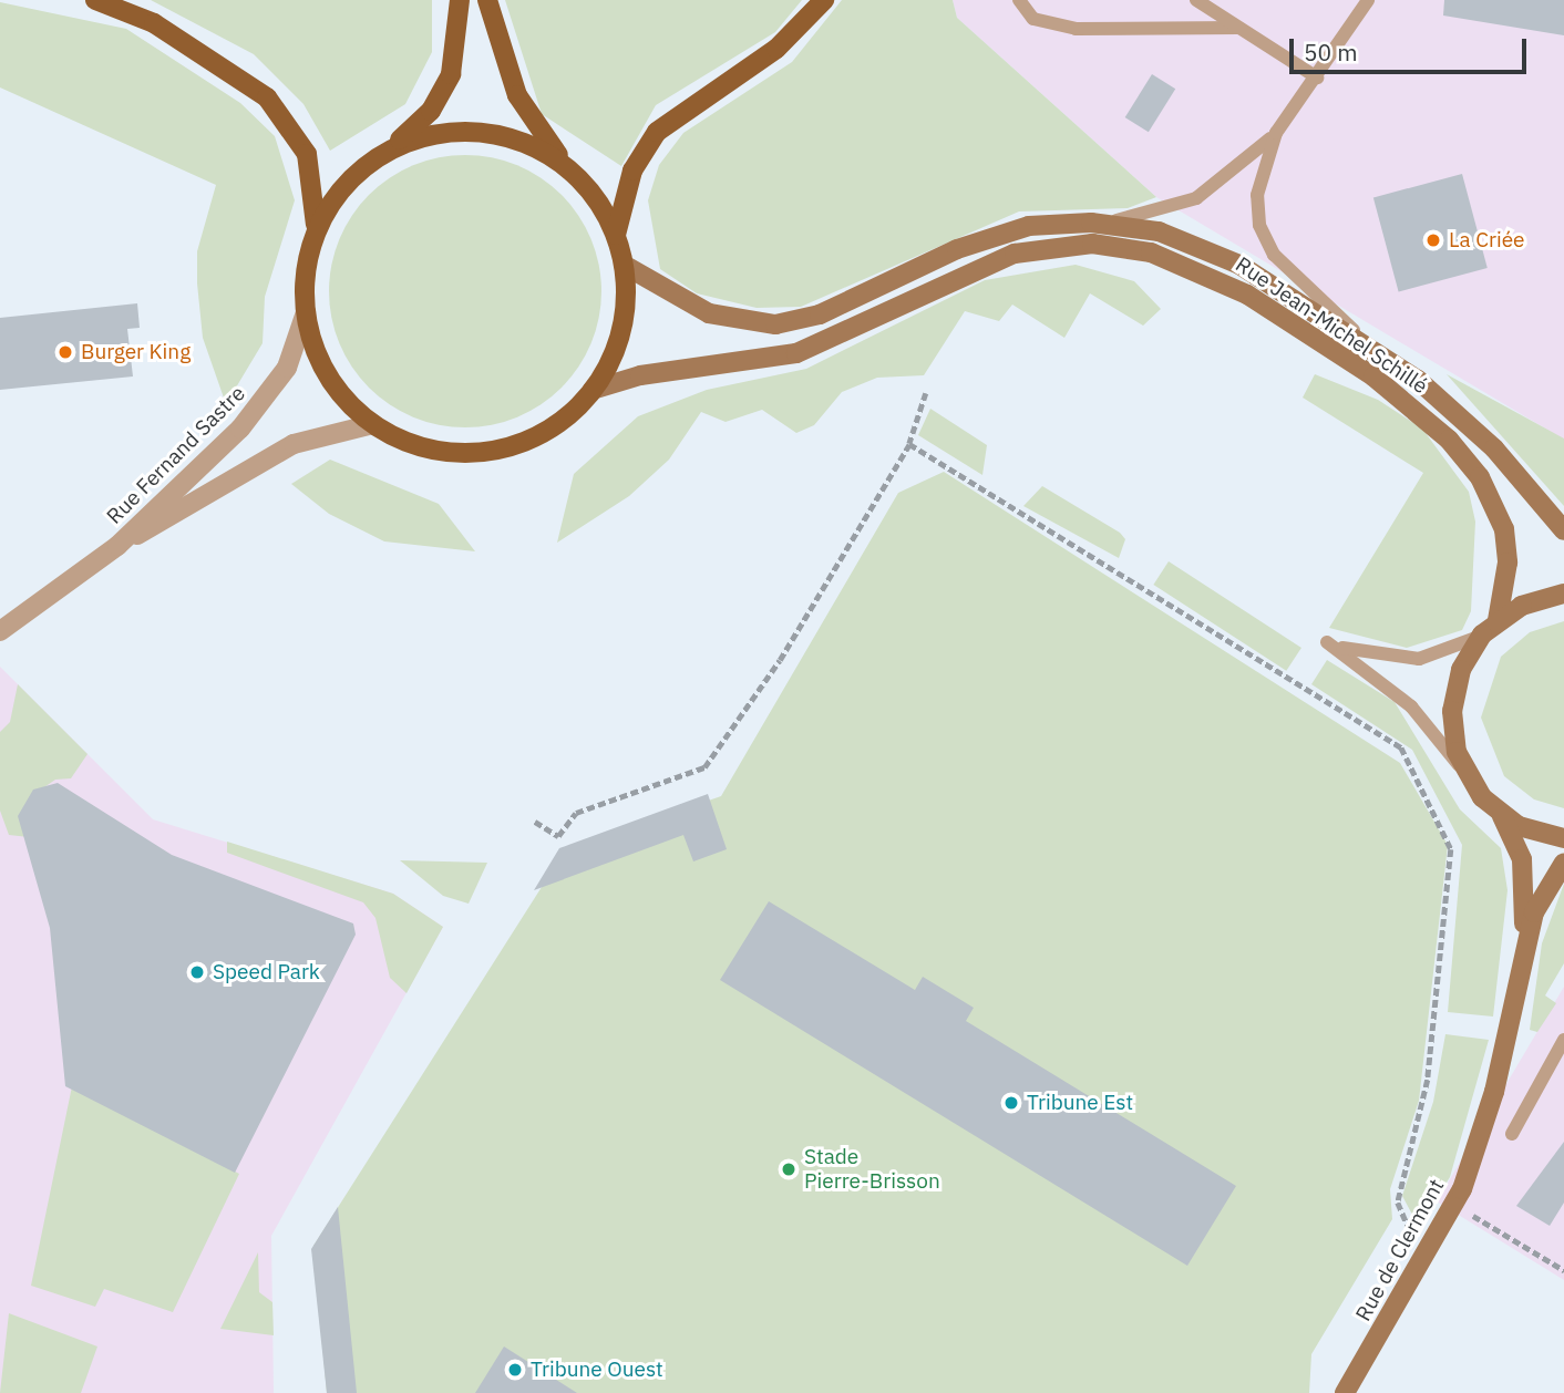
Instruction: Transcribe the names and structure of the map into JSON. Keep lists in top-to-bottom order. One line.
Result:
{"streets":{"main road":["Rue Jean-Michel Schillé","Rue de Clermont"],"street":["Rue Fernand Sastre"]},"places":["La Criée","Burger King","Speed Park","Tribune Est","Stade Pierre-Brisson","Tribune Ouest"],"scale_bar":"50 m"}
